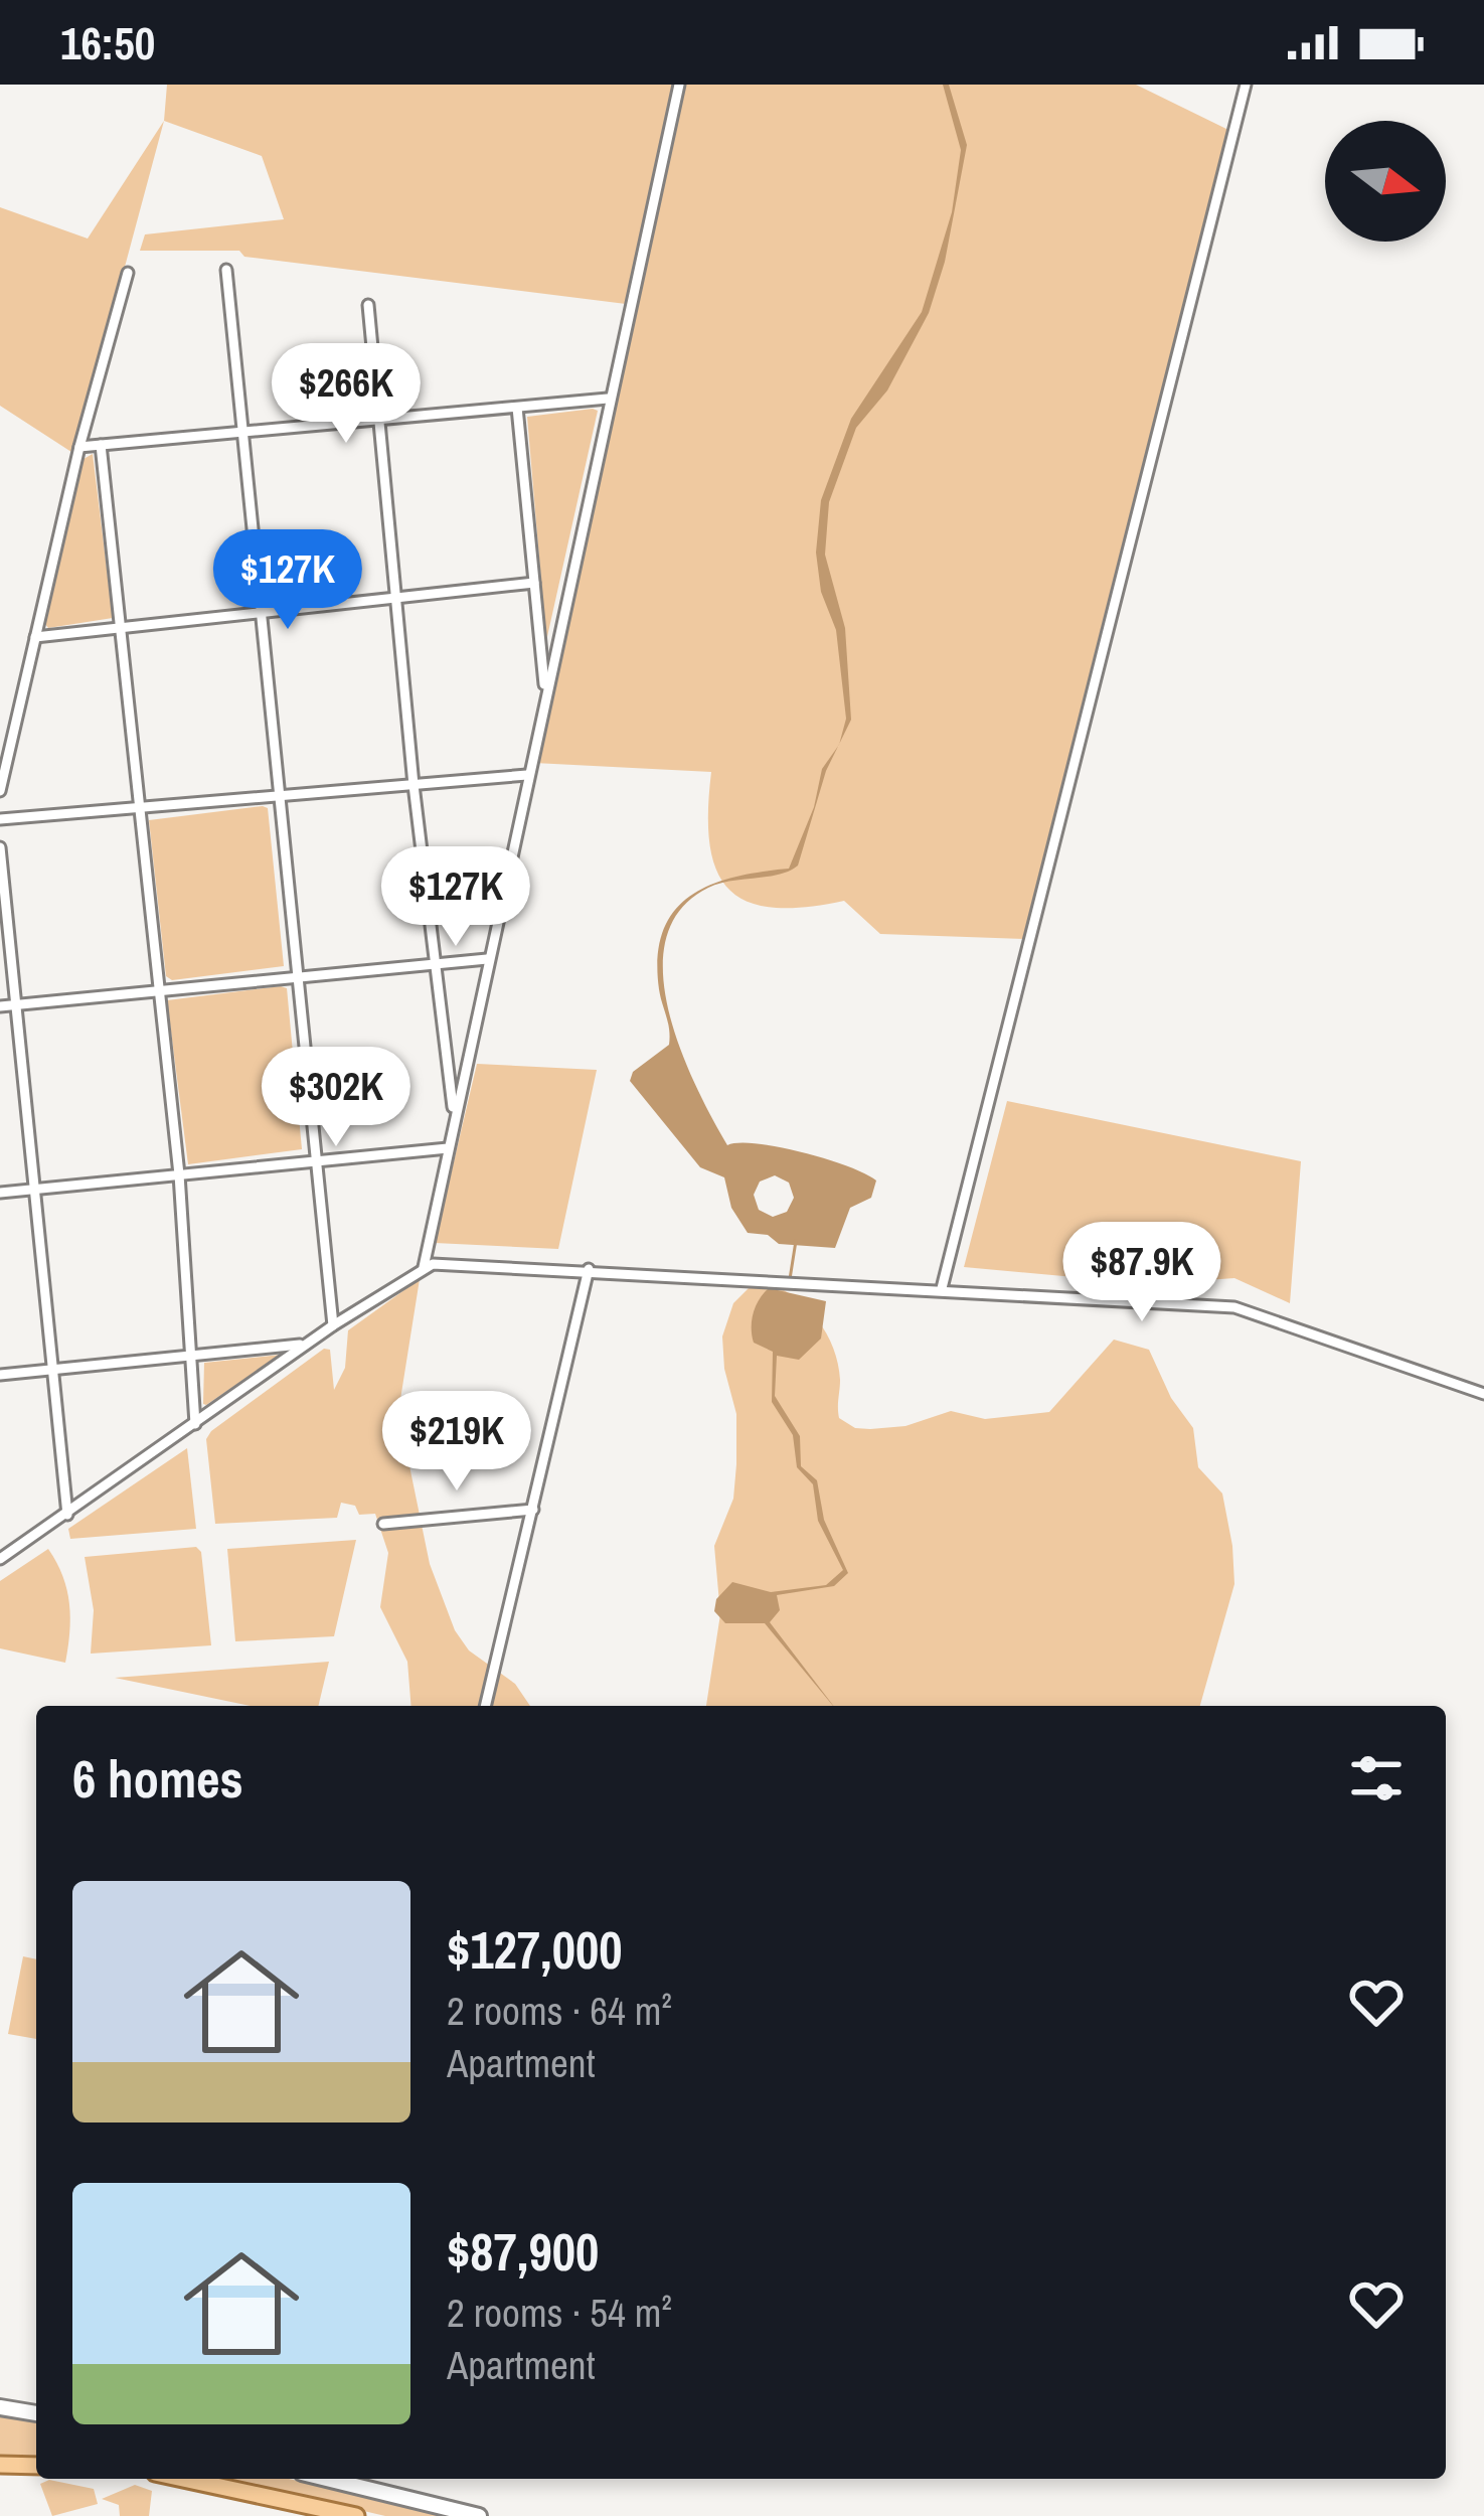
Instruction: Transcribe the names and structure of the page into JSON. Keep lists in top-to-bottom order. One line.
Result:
{"north":"right","page":{"status":"16:50","price":["$266K","$127K","$127K","$302K","$87.9K","$219K"],"heading":"6 homes","list":[{"name":"$127,000","note":"2 rooms · 64 m² · Apartment"},{"name":"$87,900","note":"2 rooms · 54 m² · Apartment"}]}}
